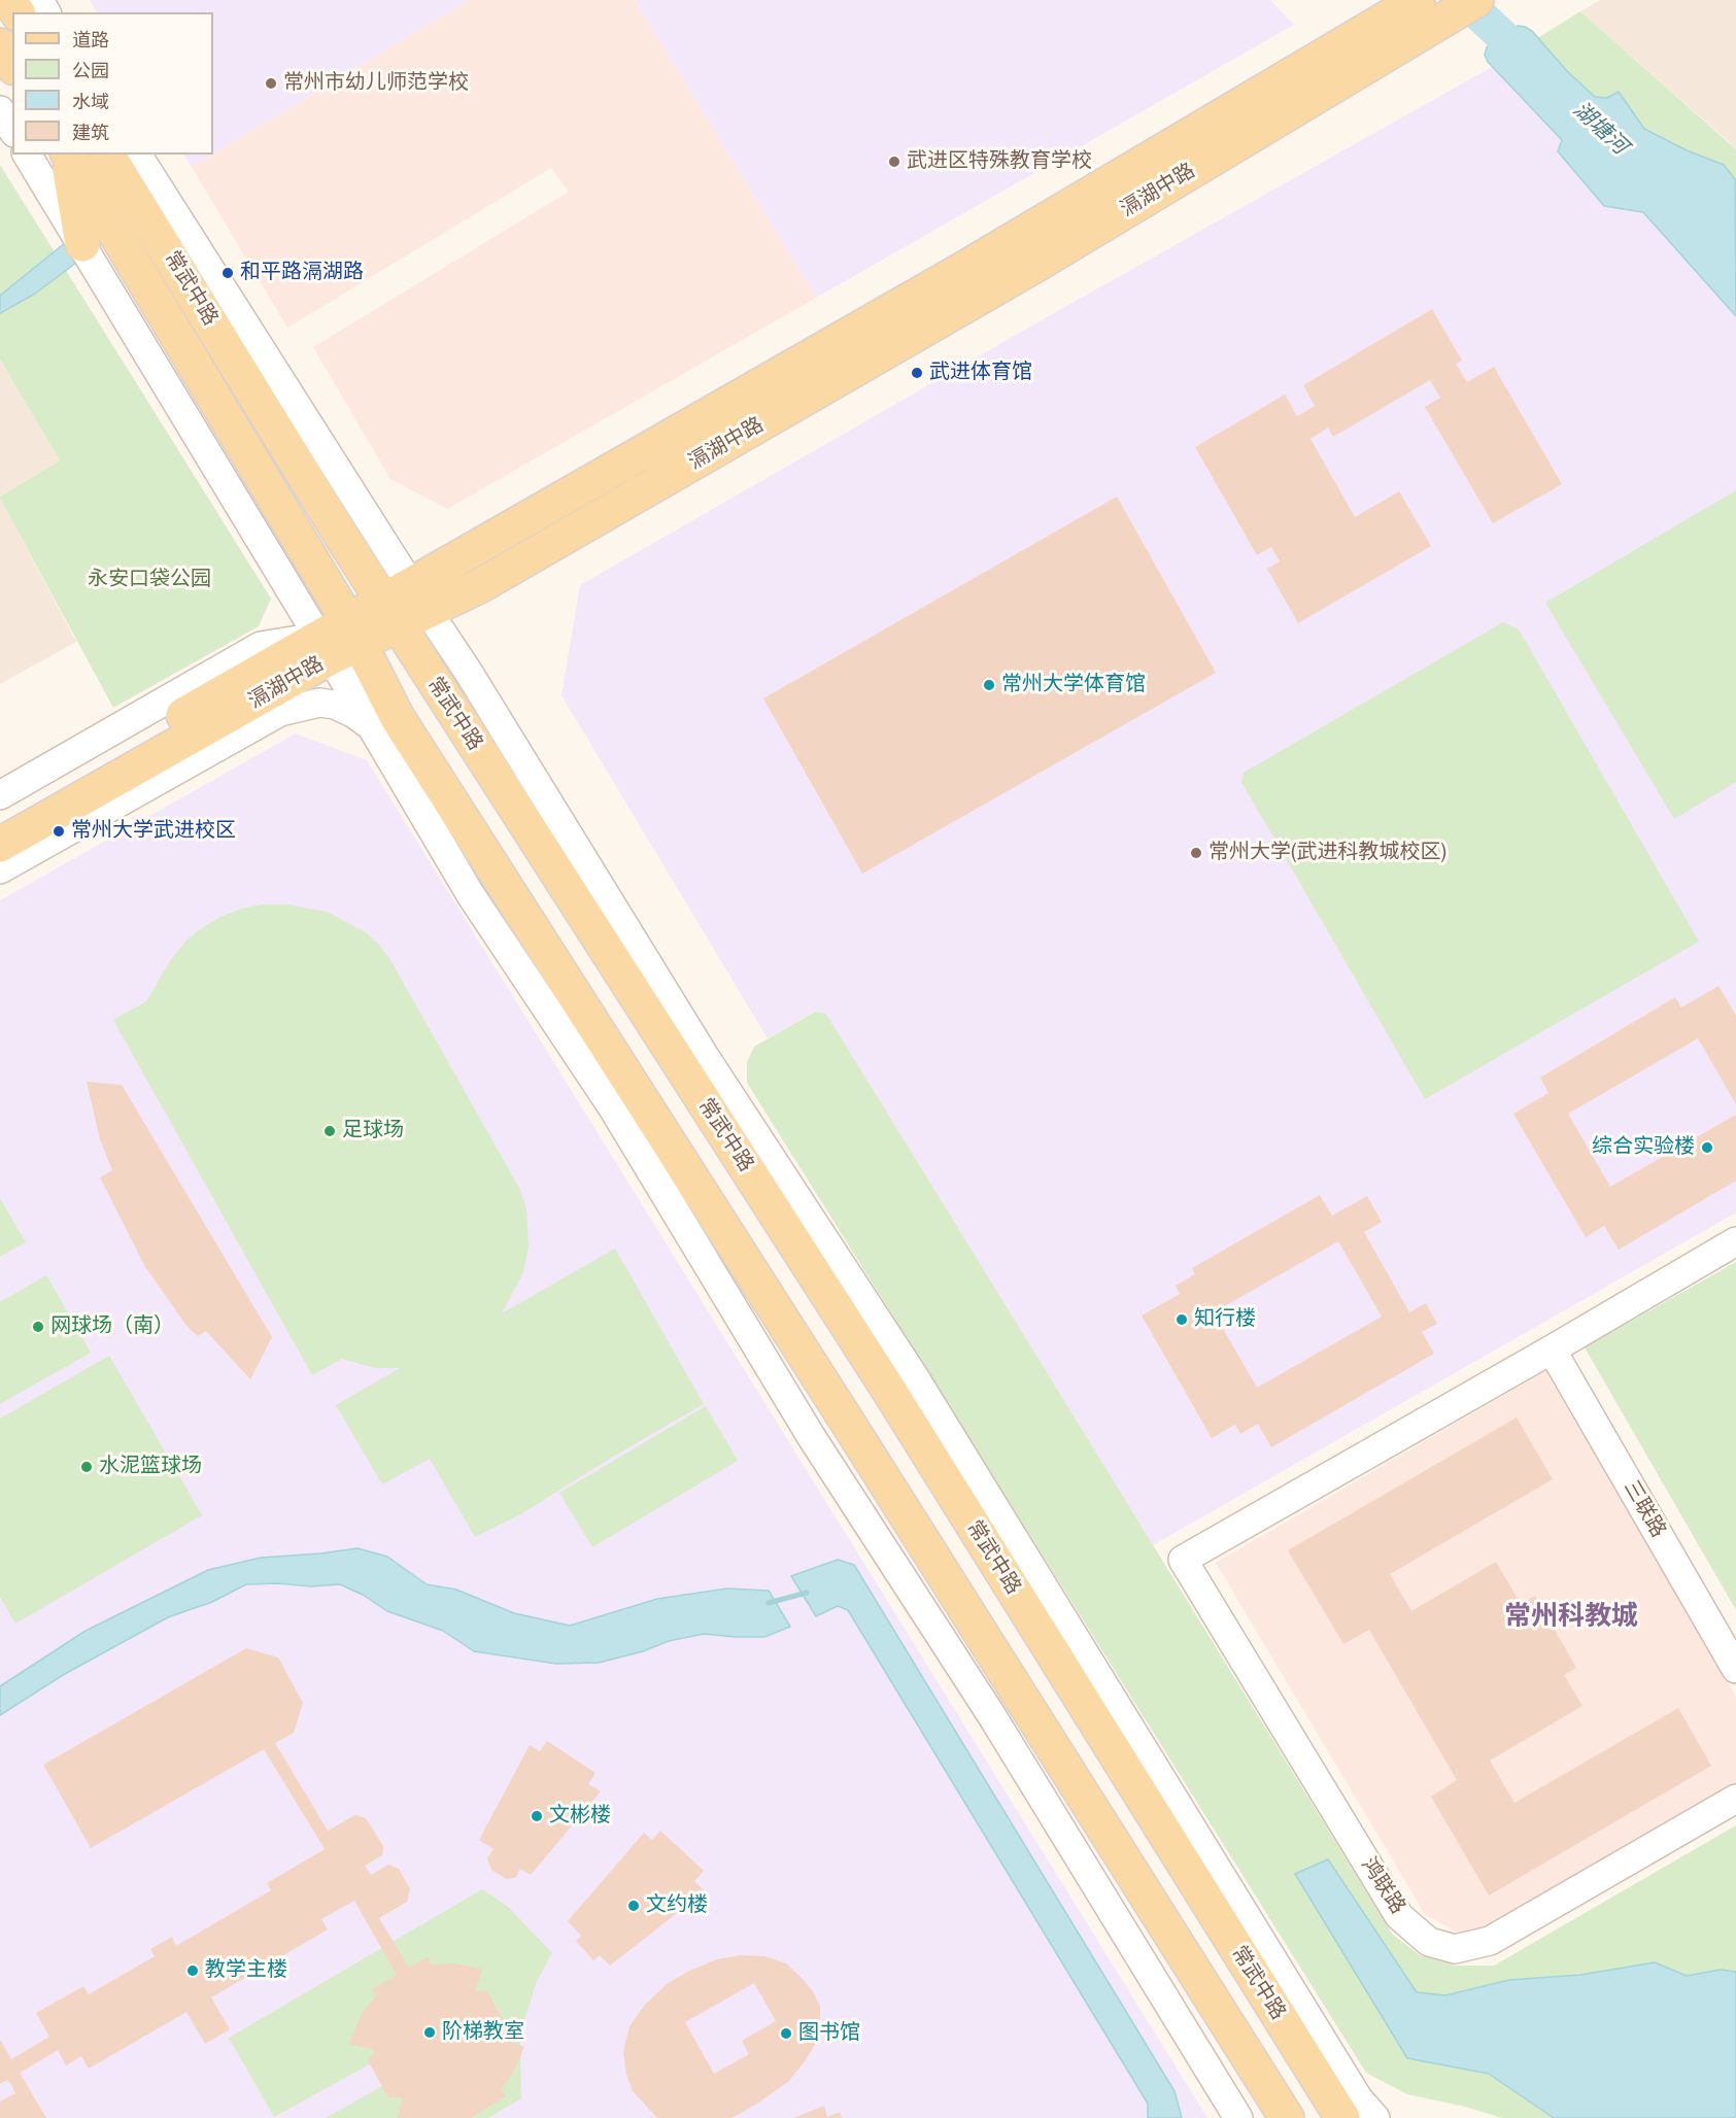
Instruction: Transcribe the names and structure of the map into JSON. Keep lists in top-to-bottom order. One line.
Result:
{"streets":{"main road":["滆湖中路","常武中路"],"street":["三联路","鸿联路"]},"crossings":[["滆湖中路","常武中路"],["三联路","鸿联路"]],"districts":["常州科教城"],"water":["湖塘河"],"parks":["永安口袋公园"],"places":["常州市幼儿师范学校","武进区特殊教育学校","和平路滆湖路","武进体育馆","常州大学体育馆","常州大学武进校区","常州大学(武进科教城校区)","足球场","综合实验楼","知行楼","网球场（南）","水泥篮球场","文彬楼","文约楼","教学主楼","阶梯教室","图书馆"],"legend":["道路","公园","水域","建筑"]}
